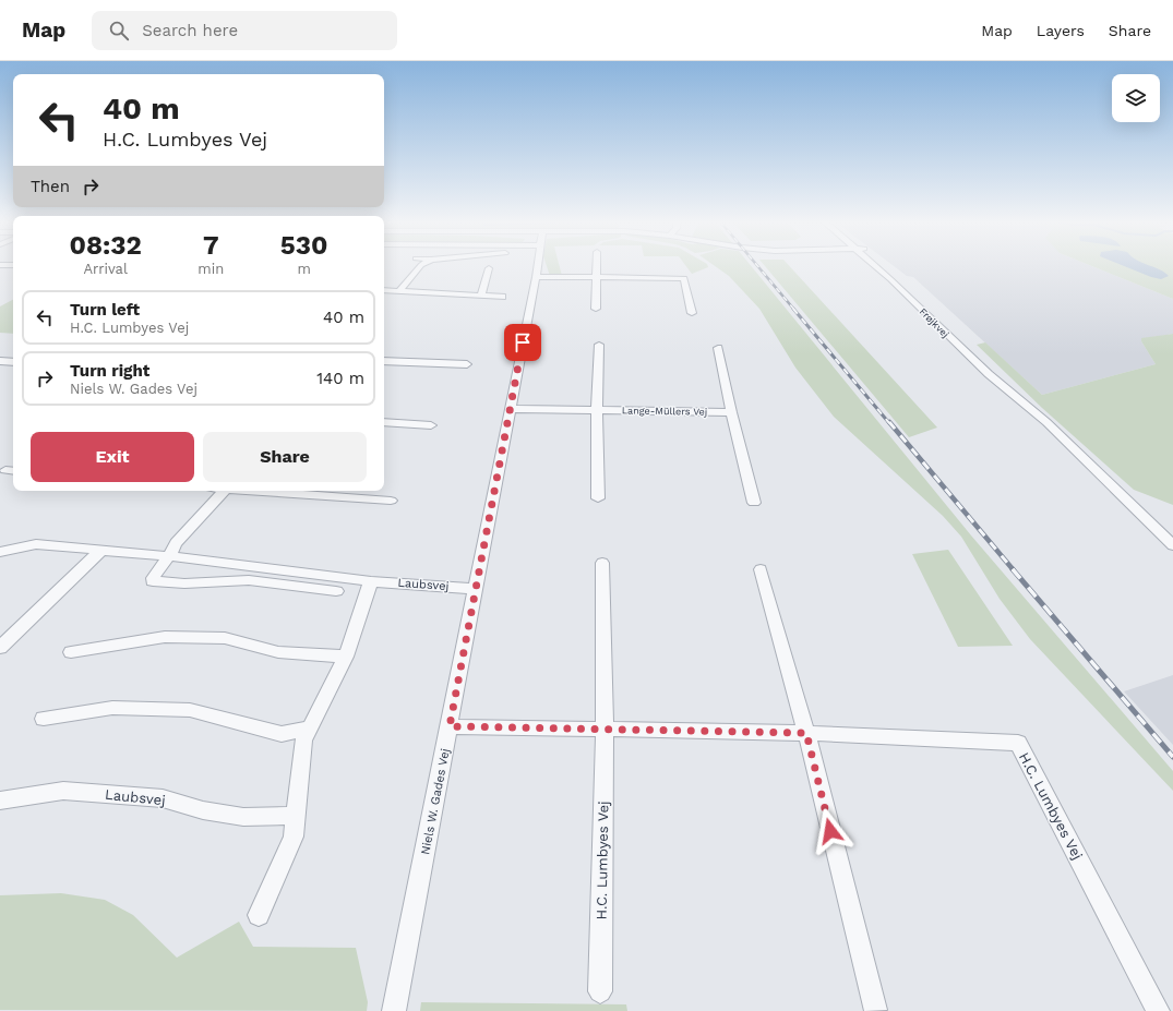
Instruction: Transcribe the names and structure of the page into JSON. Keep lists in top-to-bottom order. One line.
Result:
{"streets":{"street":["Frøjkvej","Lange-Müllers Vej","Laubsvej","Niels W. Gades Vej","H.C. Lumbyes Vej"]},"crossings":[["Lange-Müllers Vej","Niels W. Gades Vej"],["Laubsvej","Niels W. Gades Vej"],["Niels W. Gades Vej","H.C. Lumbyes Vej"]],"page":{"header":"Map","search":"Search here","nav":["Map","Layers","Share"],"turn":["40 m","H.C. Lumbyes Vej"],"then":"Then","eta":["08:32","Arrival","7","min","530","m"],"list":[{"name":"Turn left","note":"H.C. Lumbyes Vej","value":"40 m"},{"name":"Turn right","note":"Niels W. Gades Vej","value":"140 m"}],"buttons":["Exit","Share"]}}
